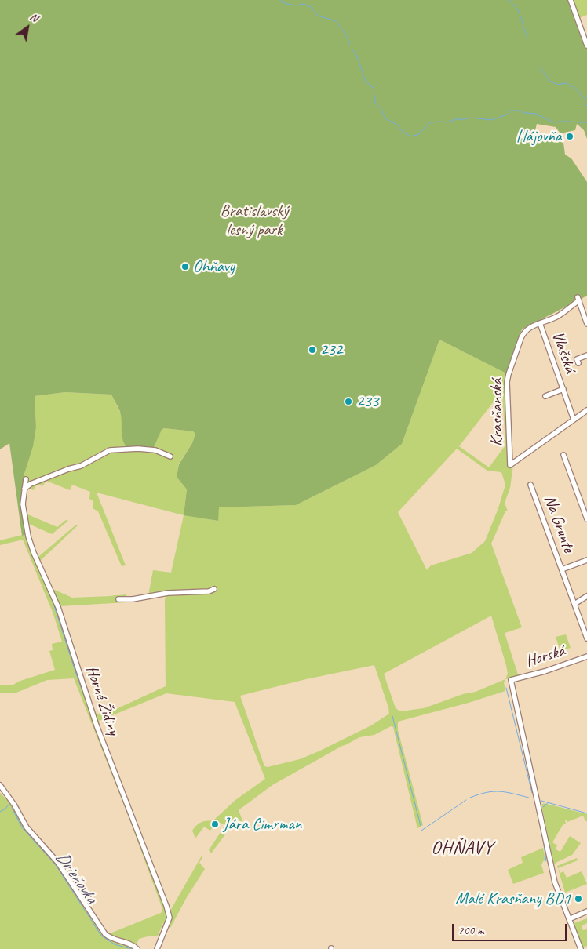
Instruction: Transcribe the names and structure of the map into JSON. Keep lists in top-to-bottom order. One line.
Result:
{"streets":{"street":["Vlašská","Krasňanská","Na Grunte","Horská","Horné Židiny"]},"crossings":[["Vlašská","Krasňanská"]],"districts":["OHŇAVY"],"water":["Drieňovka"],"parks":["Bratislavský lesný park"],"places":["Hájovňa","Ohňavy","232","233","Jára Cimrman","Malé Krasňany BD1"],"scale_bar":"200 m","north":"top right"}
